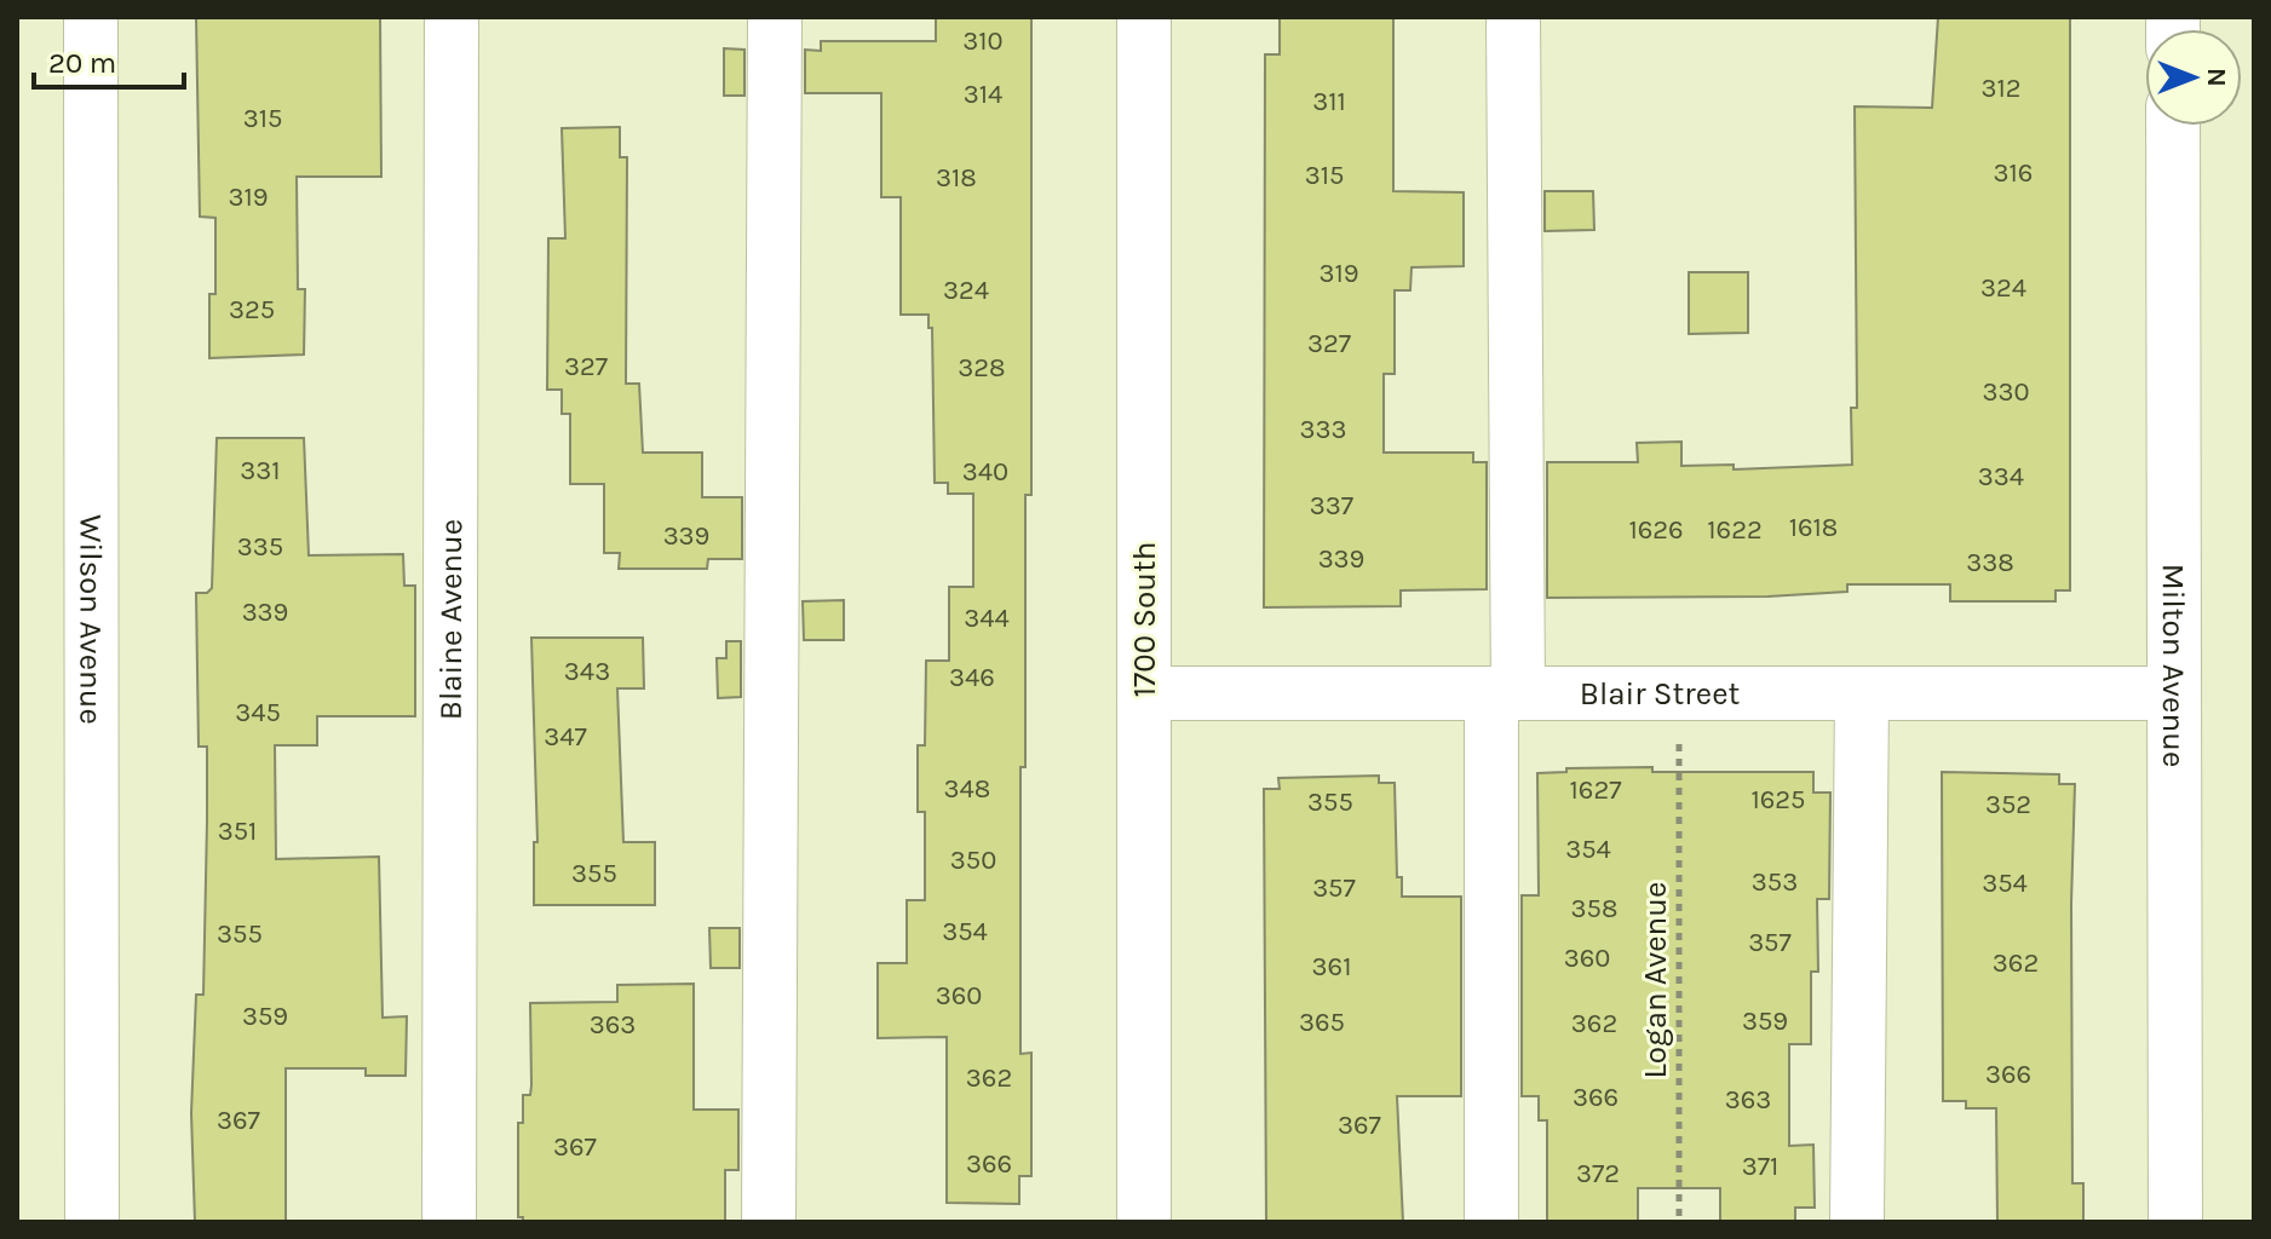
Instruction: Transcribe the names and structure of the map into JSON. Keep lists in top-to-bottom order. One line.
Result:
{"streets":{"street":["Wilson Avenue","Blaine Avenue","1700 South","Milton Avenue","Blair Street"],"path":["Logan Avenue"]},"crossings":[["1700 South","Blair Street"],["Milton Avenue","Blair Street"]],"house_numbers":["310","312","314","311","315","316","315","318","319","319","324","324","325","327","327","328","330","333","331","340","334","337","1618","1626","1622","339","335","339","338","339","344","343","346","345","347","348","1627","1625","355","352","351","354","350","355","353","354","357","358","354","355","357","360","362","361","360","359","359","365","362","363","366","362","366","363","367","367","367","366","371","372"],"scale_bar":"20 m","north":"right"}
